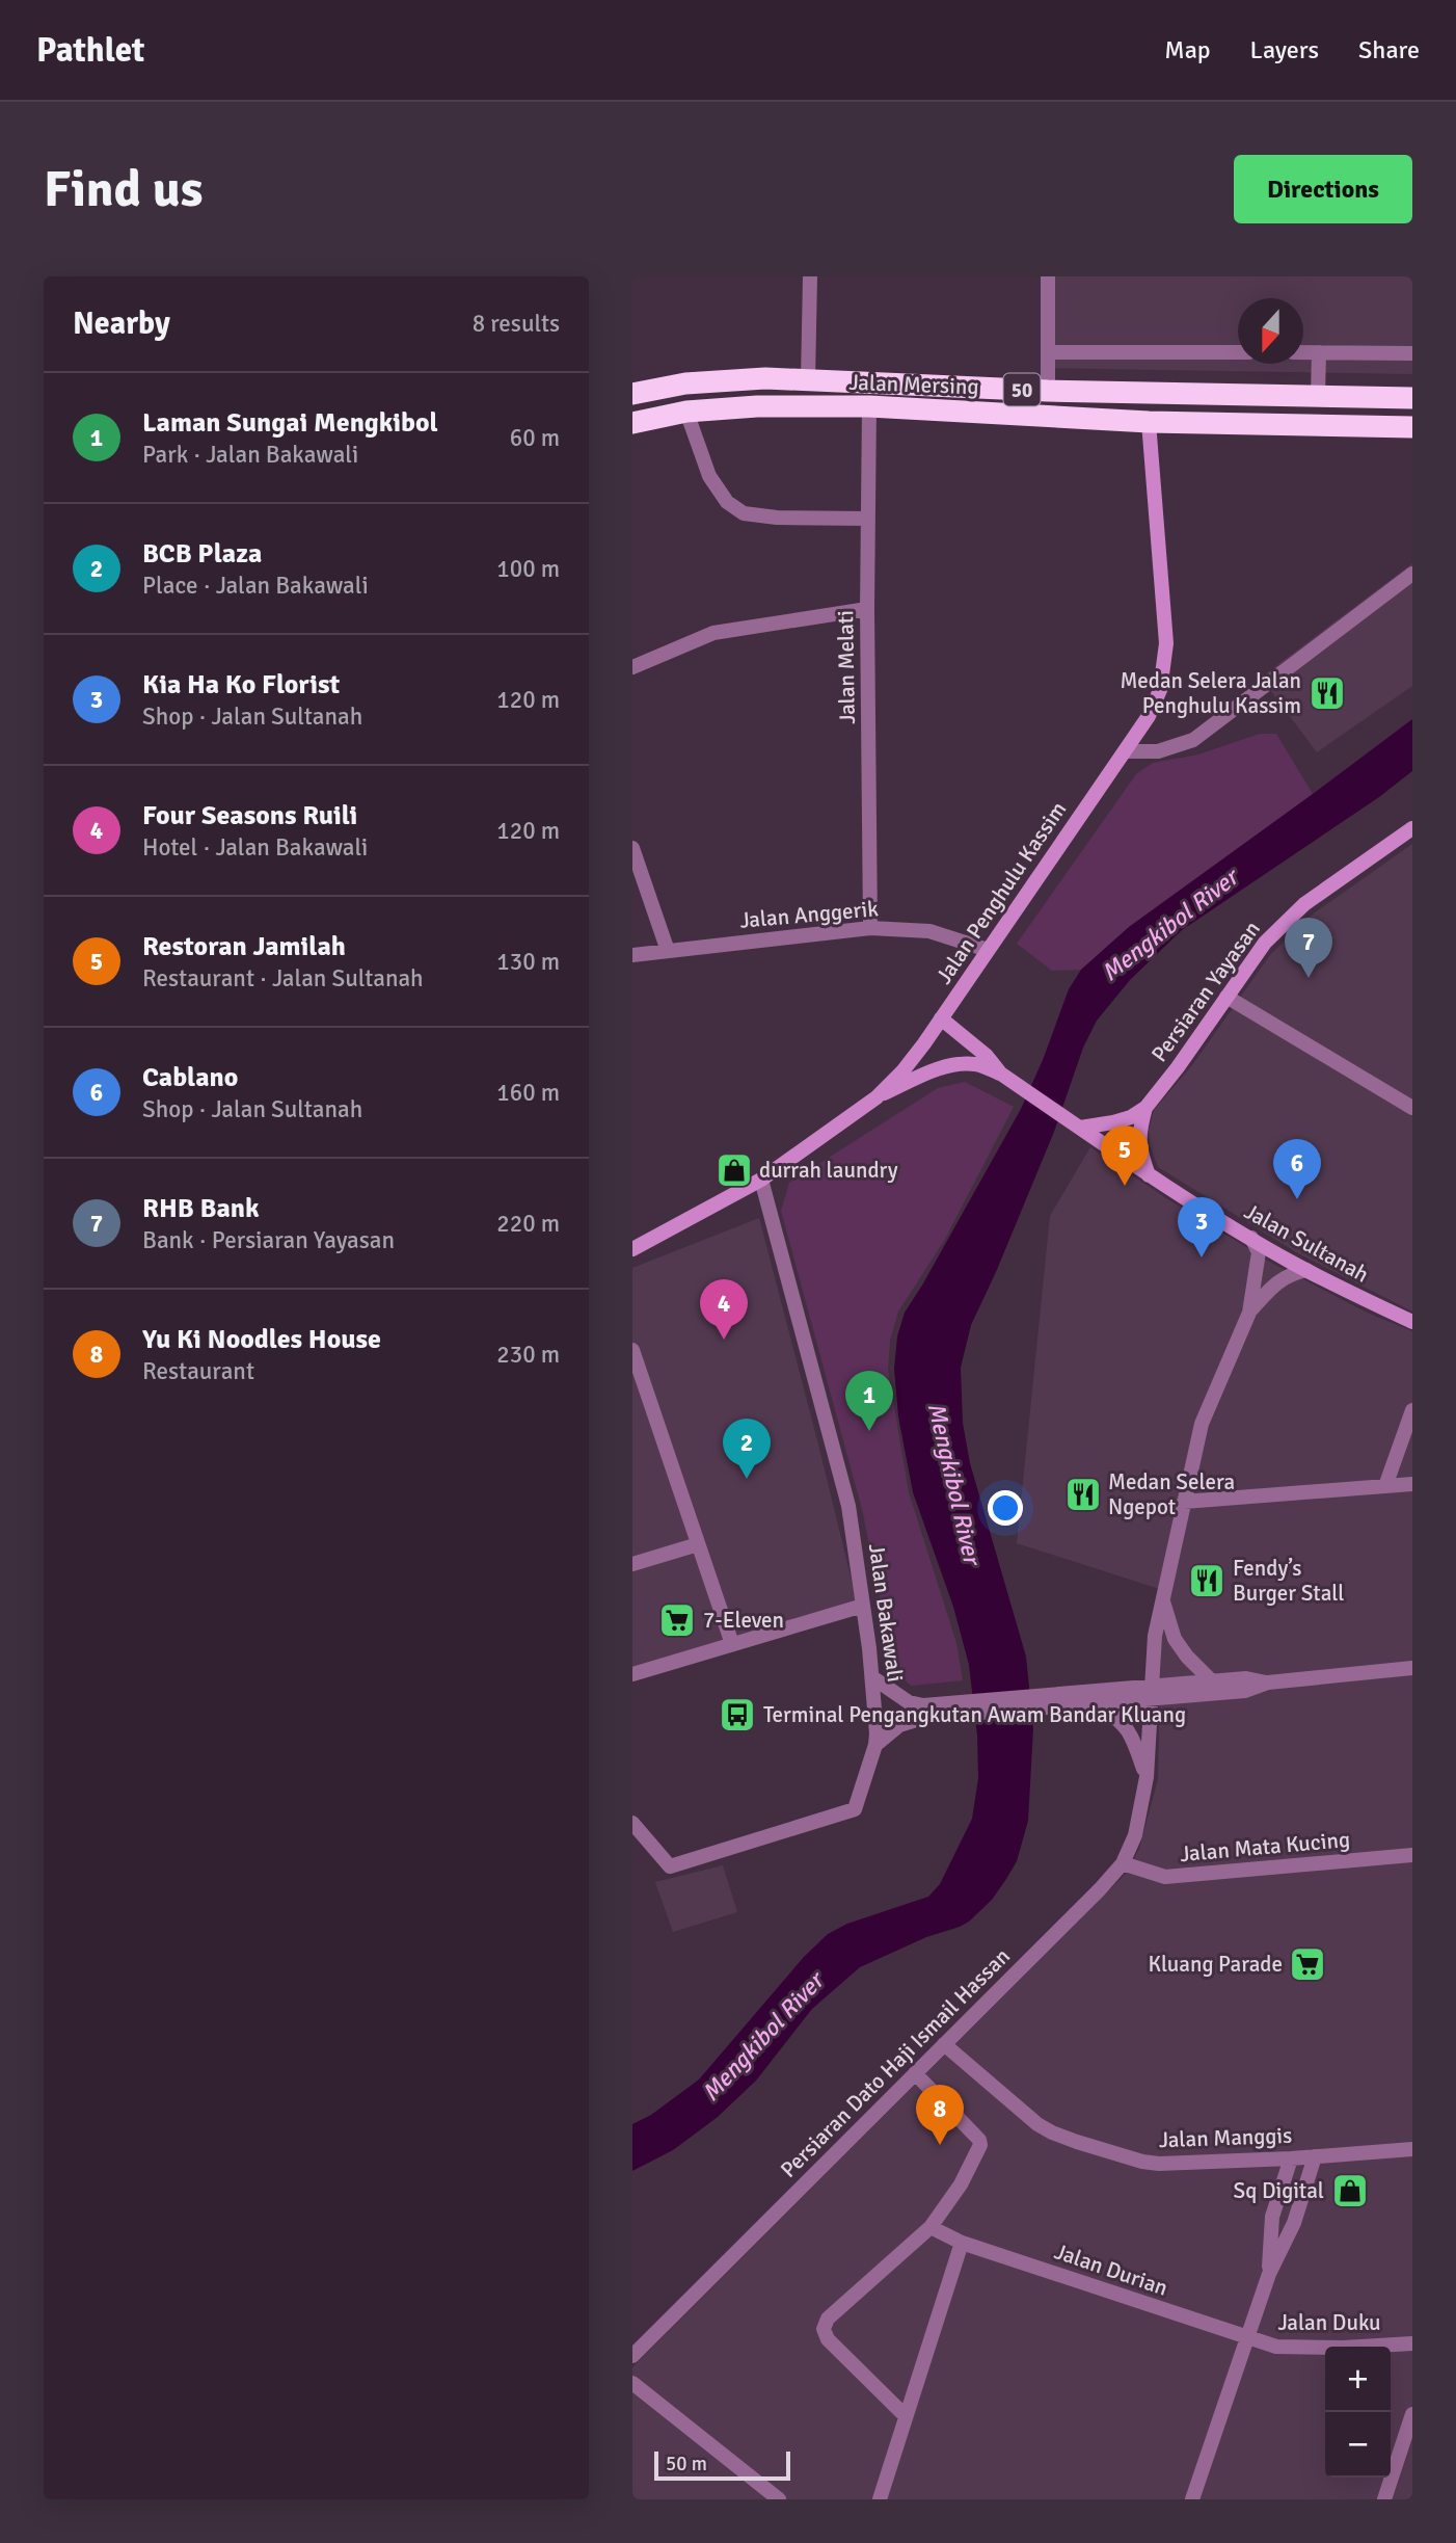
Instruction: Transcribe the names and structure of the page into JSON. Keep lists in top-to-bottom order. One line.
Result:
{"streets":{"highway":["Jalan Mersing","50"],"street":["Jalan Melati","Jalan Penghulu Kassim","Jalan Anggerik","Persiaran Yayasan","Jalan Sultanah","Jalan Bakawali","Jalan Mata Kucing","Persiaran Dato Haji Ismail Hassan","Jalan Manggis","Jalan Durian","Jalan Duku"]},"crossings":[["Jalan Mersing","Jalan Melati"],["Jalan Mersing","Jalan Penghulu Kassim"],["Jalan Melati","Jalan Anggerik"],["Jalan Penghulu Kassim","Jalan Anggerik"],["Jalan Penghulu Kassim","Jalan Sultanah"],["Jalan Penghulu Kassim","Jalan Bakawali"],["Persiaran Yayasan","Jalan Sultanah"],["Jalan Mata Kucing","Persiaran Dato Haji Ismail Hassan"],["Persiaran Dato Haji Ismail Hassan","Jalan Manggis"],["Jalan Durian","Jalan Duku"]],"water":["Mengkibol River"],"places":{"restaurant":["Medan Selera Jalan Penghulu Kassim","Medan Selera Ngepot","Fendy’s Burger Stall"],"shop":["durrah laundry","Sq Digital"],"supermarket":["7-Eleven","Kluang Parade"],"bus stop":["Terminal Pengangkutan Awam Bandar Kluang"]},"scale_bar":"50 m","north":"bottom","page":{"header":"Pathlet","nav":["Map","Layers","Share"],"buttons":"Directions","title":"Find us","heading":["Nearby","8 results"],"list":[{"mark":"1","name":"Laman Sungai Mengkibol","note":"Park · Jalan Bakawali","value":"60 m"},{"mark":"2","name":"BCB Plaza","note":"Place · Jalan Bakawali","value":"100 m"},{"mark":"3","name":"Kia Ha Ko Florist","note":"Shop · Jalan Sultanah","value":"120 m"},{"mark":"4","name":"Four Seasons Ruili","note":"Hotel · Jalan Bakawali","value":"120 m"},{"mark":"5","name":"Restoran Jamilah","note":"Restaurant · Jalan Sultanah","value":"130 m"},{"mark":"6","name":"Cablano","note":"Shop · Jalan Sultanah","value":"160 m"},{"mark":"7","name":"RHB Bank","note":"Bank · Persiaran Yayasan","value":"220 m"},{"mark":"8","name":"Yu Ki Noodles House","note":"Restaurant","value":"230 m"}],"pins":["7","5","6","3","4","1","2","8"],"map_buttons":["+","−"],"scale":"50 m"}}
